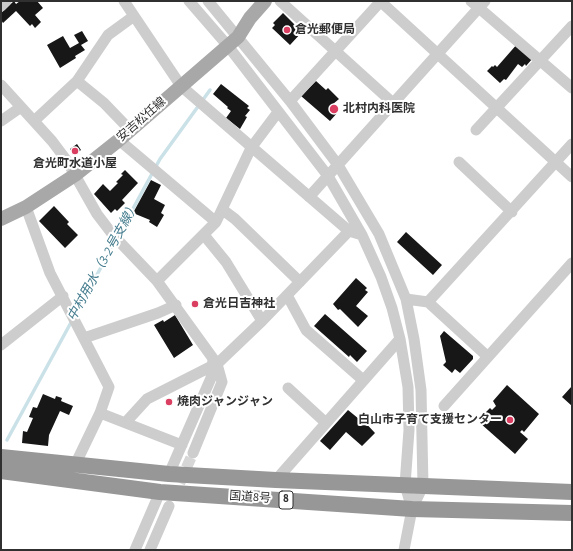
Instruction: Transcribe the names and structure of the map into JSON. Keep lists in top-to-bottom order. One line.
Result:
{"streets":{"highway":["国道8号","8"],"main road":["安吉松任線"]},"water":["中村用水（3-2号支線）"],"places":["倉光郵便局","北村内科医院","倉光町水道小屋","倉光日吉神社","焼肉ジャンジャン","白山市子育て支援センター"]}
